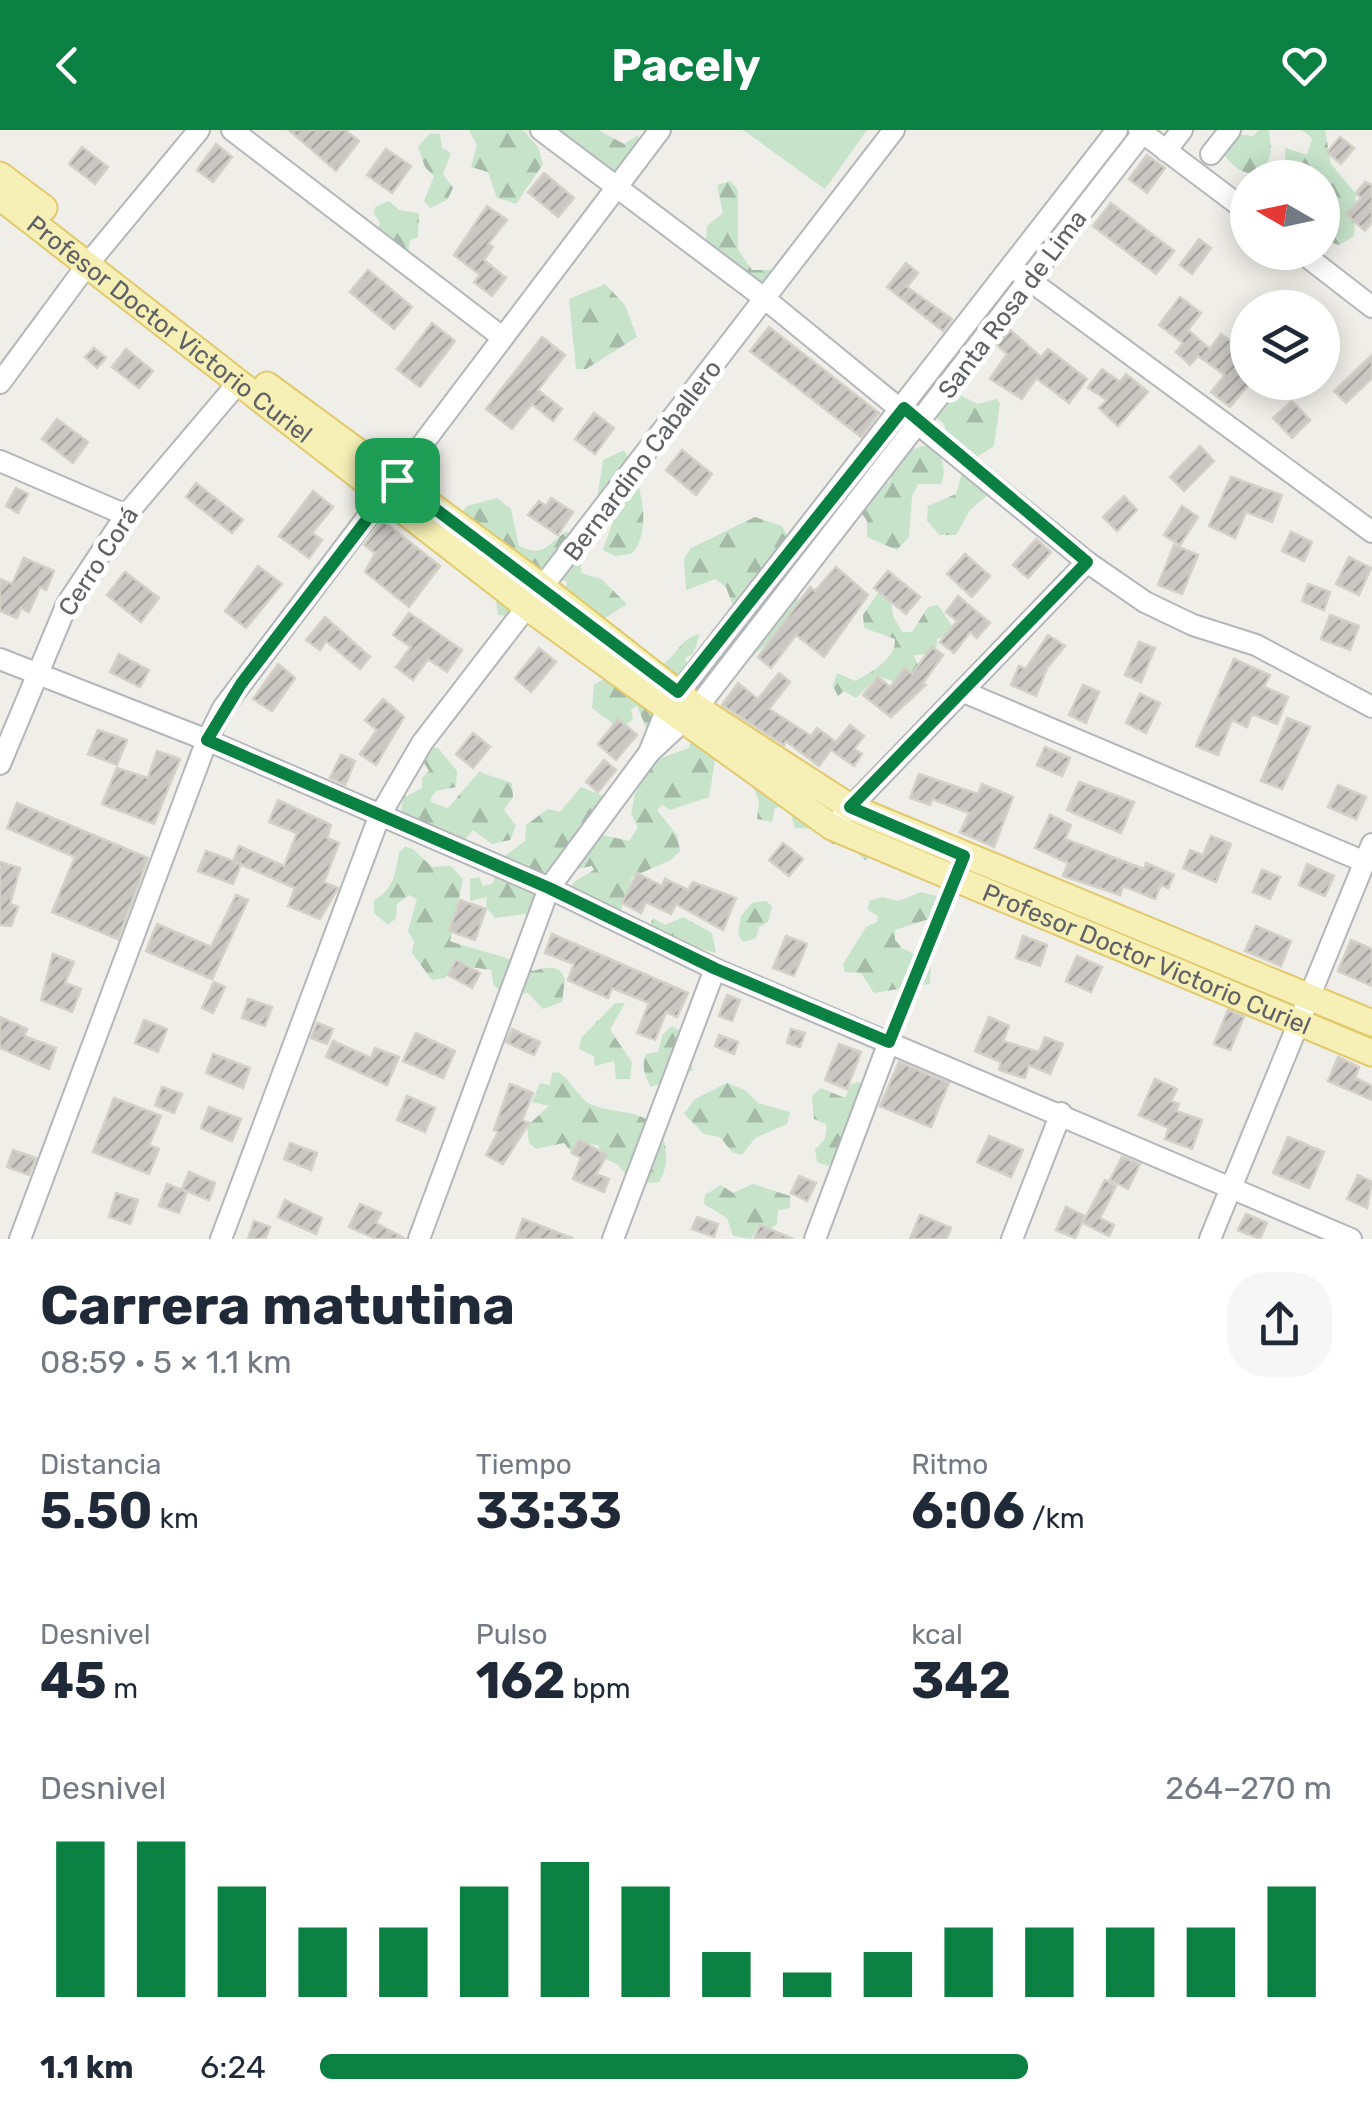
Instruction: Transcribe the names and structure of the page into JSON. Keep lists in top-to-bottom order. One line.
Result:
{"streets":{"main road":["Profesor Doctor Victorio Curiel"],"street":["Santa Rosa de Lima","Bernardino Caballero","Cerro Corá"]},"crossings":[["Santa Rosa de Lima","Profesor Doctor Victorio Curiel"],["Profesor Doctor Victorio Curiel","Bernardino Caballero"],["Profesor Doctor Victorio Curiel","Cerro Corá"]],"north":"left","page":{"header":"Pacely","heading":["Carrera matutina","08:59 · 5 × 1.1 km"],"stats":[["Distancia","5.50 km"],["Tiempo","33:33"],["Ritmo","6:06 /km"],["Desnivel","45 m"],["Pulso","162 bpm"],["kcal","342"]],"chart":["Desnivel","264–270 m"],"list":[{"name":"1.1 km","note":"6:24"}]}}
